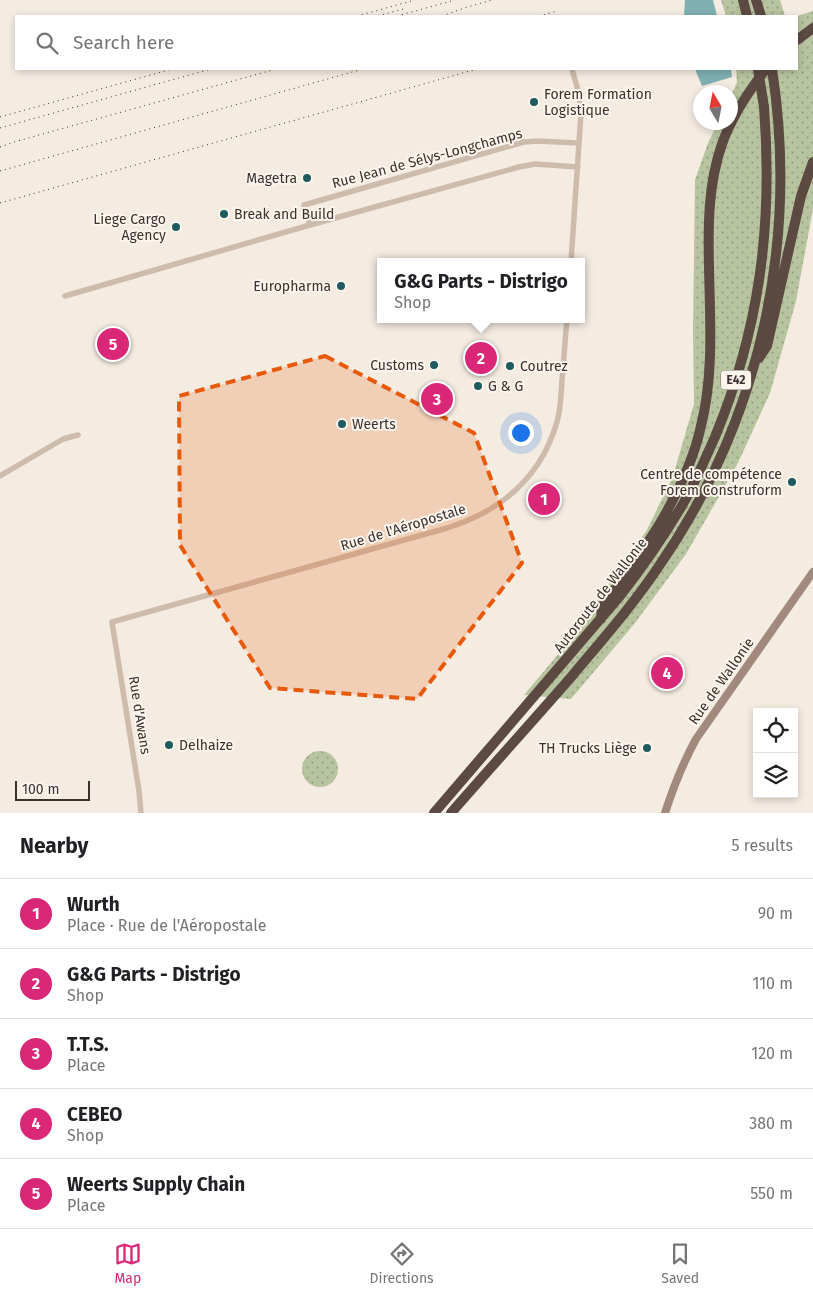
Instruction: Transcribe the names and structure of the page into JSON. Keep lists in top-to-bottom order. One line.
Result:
{"streets":{"highway":["E42","Autoroute de Wallonie"],"street":["Rue Jean de Sélys-Longchamps","Rue de l'Aéropostale","Rue de Wallonie","Rue d'Awans"]},"crossings":[["Rue de l'Aéropostale","Rue d'Awans"]],"places":["Forem Formation Logistique","Magetra","Break and Build","Liege Cargo Agency","Europharma","Customs","Coutrez","G & G","Weerts","Centre de compétence Forem Construform","Delhaize","TH Trucks Liège"],"scale_bar":"100 m","north":"top","page":{"search":"Search here","popup":["G&G Parts - Distrigo","Shop"],"pins":["5","2","3","1","4"],"scale":"100 m","heading":["Nearby","5 results"],"list":[{"mark":"1","name":"Wurth","note":"Place · Rue de l'Aéropostale","value":"90 m"},{"mark":"2","name":"G&G Parts - Distrigo","note":"Shop","value":"110 m"},{"mark":"3","name":"T.T.S.","note":"Place","value":"120 m"},{"mark":"4","name":"CEBEO","note":"Shop","value":"380 m"},{"mark":"5","name":"Weerts Supply Chain","note":"Place","value":"550 m"}],"nav":["Map","Directions","Saved"]}}
